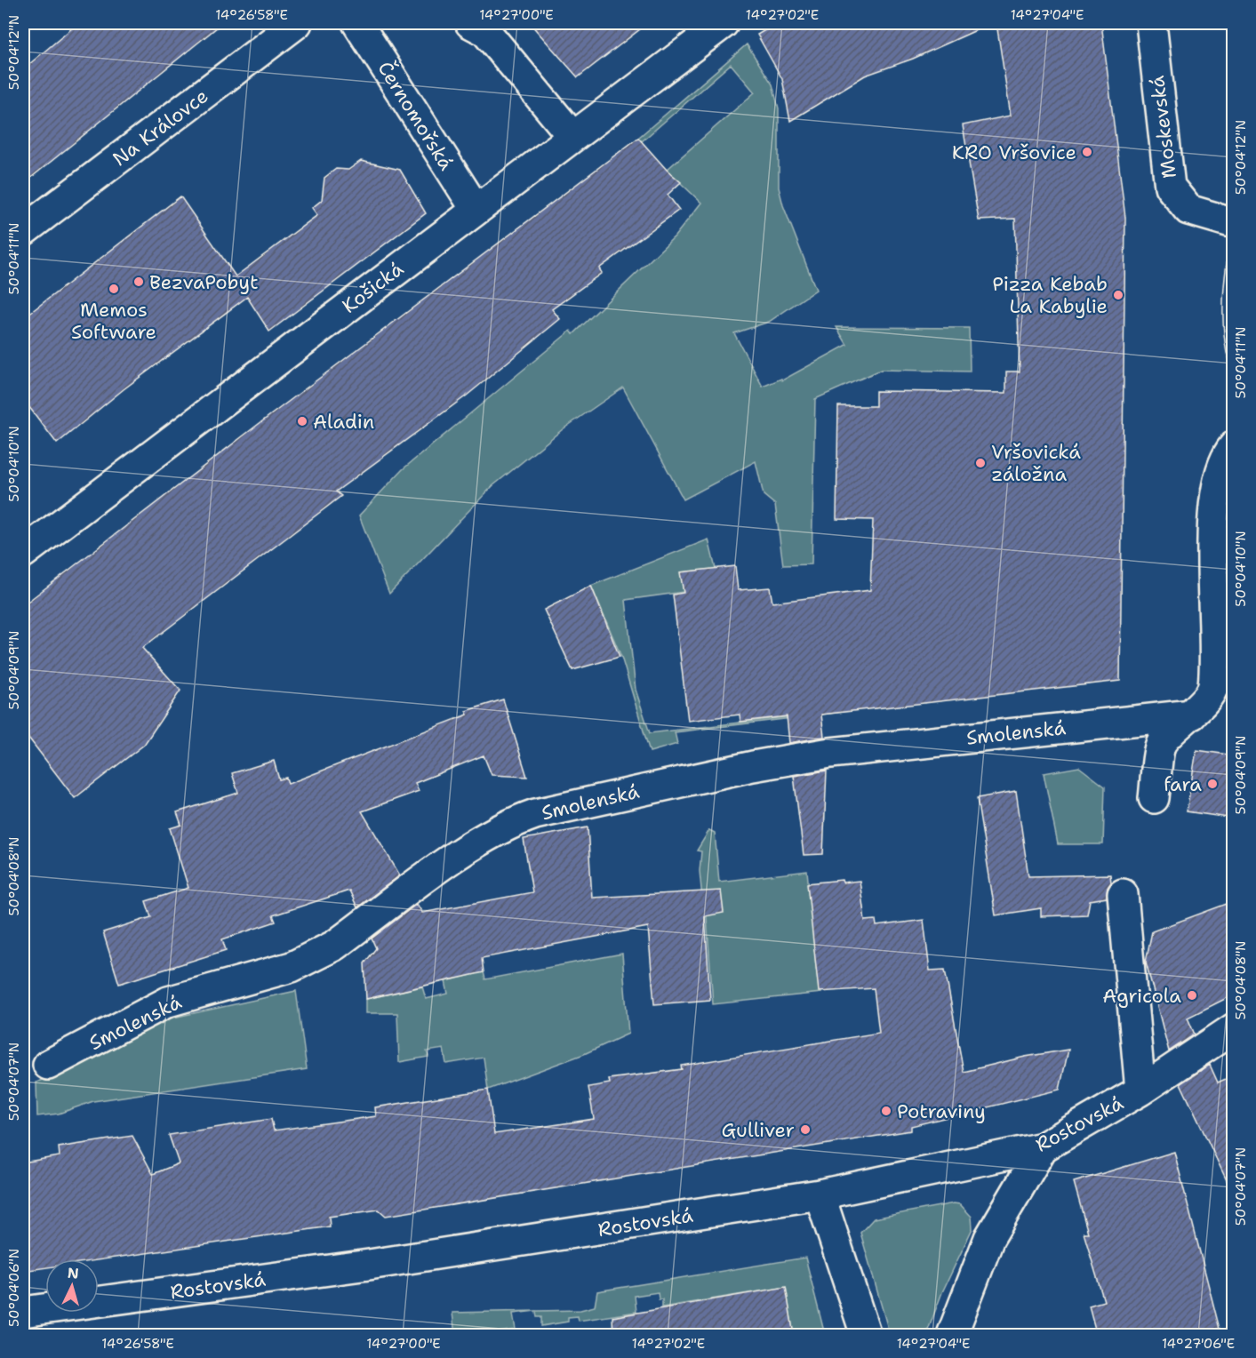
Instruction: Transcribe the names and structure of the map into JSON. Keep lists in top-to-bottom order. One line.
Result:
{"streets":{"street":["Černomořská","Na Královce","Moskevská","Košická","Smolenská","Rostovská"]},"crossings":[["Černomořská","Košická"]],"places":["KRO Vršovice","BezvaPobyt","Memos Software","Pizza Kebab La Kabylie","Aladin","Vršovická záložna","fara","Agricola","Potraviny","Gulliver"],"north":"top","coordinates":["14°26'58\"E","14°27'00\"E","14°27'02\"E","14°27'04\"E","50°04'12\"N","50°04'11\"N","50°04'10\"N","50°04'09\"N","50°04'08\"N","50°04'07\"N","50°04'06\"N","14°27'06\"E"]}
